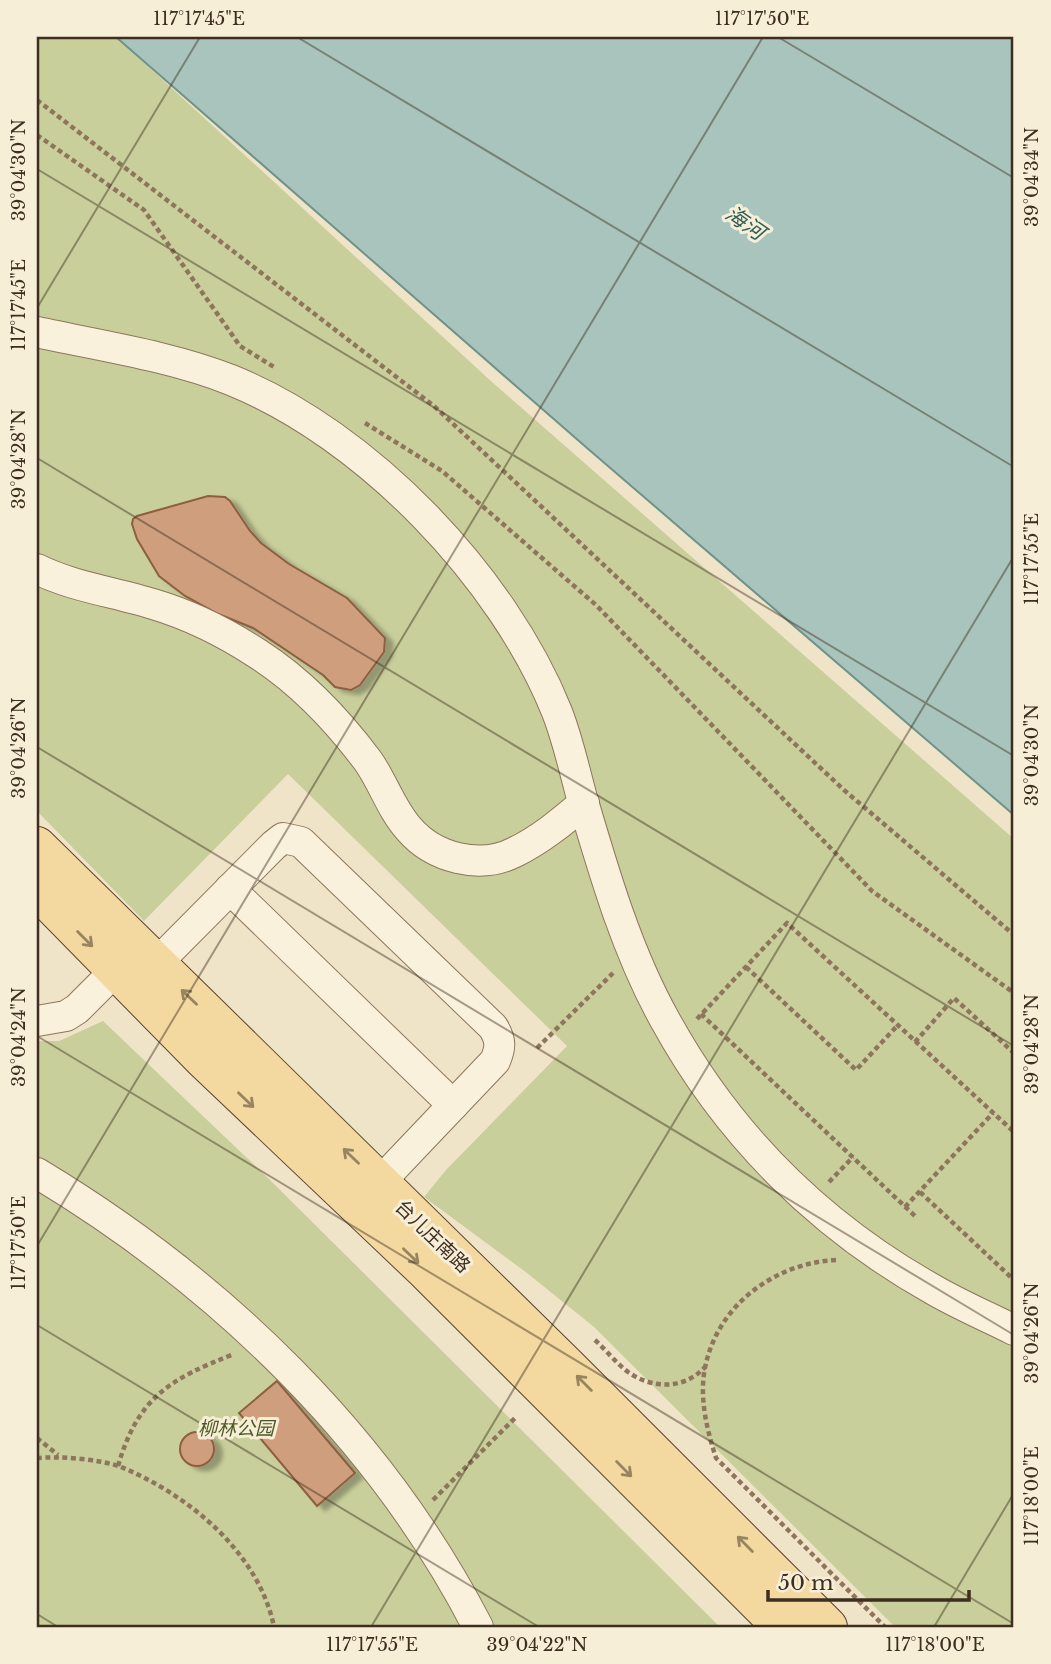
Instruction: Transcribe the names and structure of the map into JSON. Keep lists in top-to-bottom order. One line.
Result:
{"streets":{"main road":["台儿庄南路"]},"water":["海河"],"parks":["柳林公园"],"scale_bar":"50 m","coordinates":["117°17'45\"E","117°17'50\"E","39°04'30\"N","39°04'34\"N","39°04'28\"N","117°17'55\"E","39°04'26\"N","39°04'24\"N","117°18'00\"E","39°04'22\"N"]}
